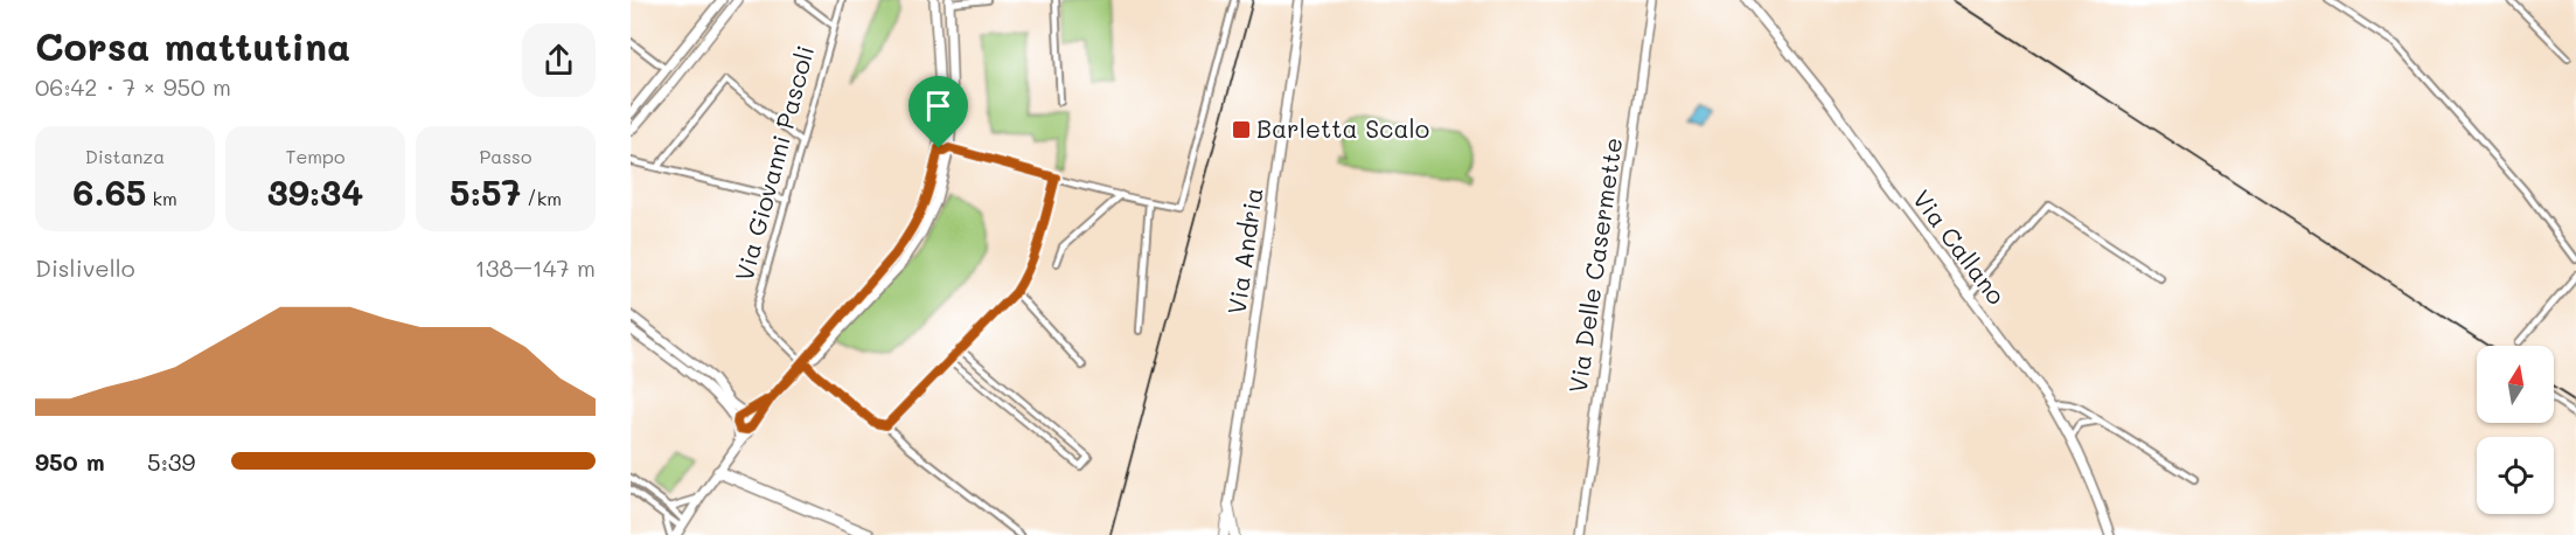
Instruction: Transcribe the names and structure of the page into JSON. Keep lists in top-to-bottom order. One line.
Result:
{"streets":{"street":["Via Giovanni Pascoli","Via Callano","Via Andria","Via Delle Casermette"]},"places":{"transit":["Barletta Scalo"]},"north":"top","page":{"heading":["Corsa mattutina","06:42 · 7 × 950 m"],"stats":[["Distanza","6.65 km"],["Tempo","39:34"],["Passo","5:57 /km"]],"chart":["Dislivello","138–147 m"],"list":[{"name":"950 m","note":"5:39"}]}}
